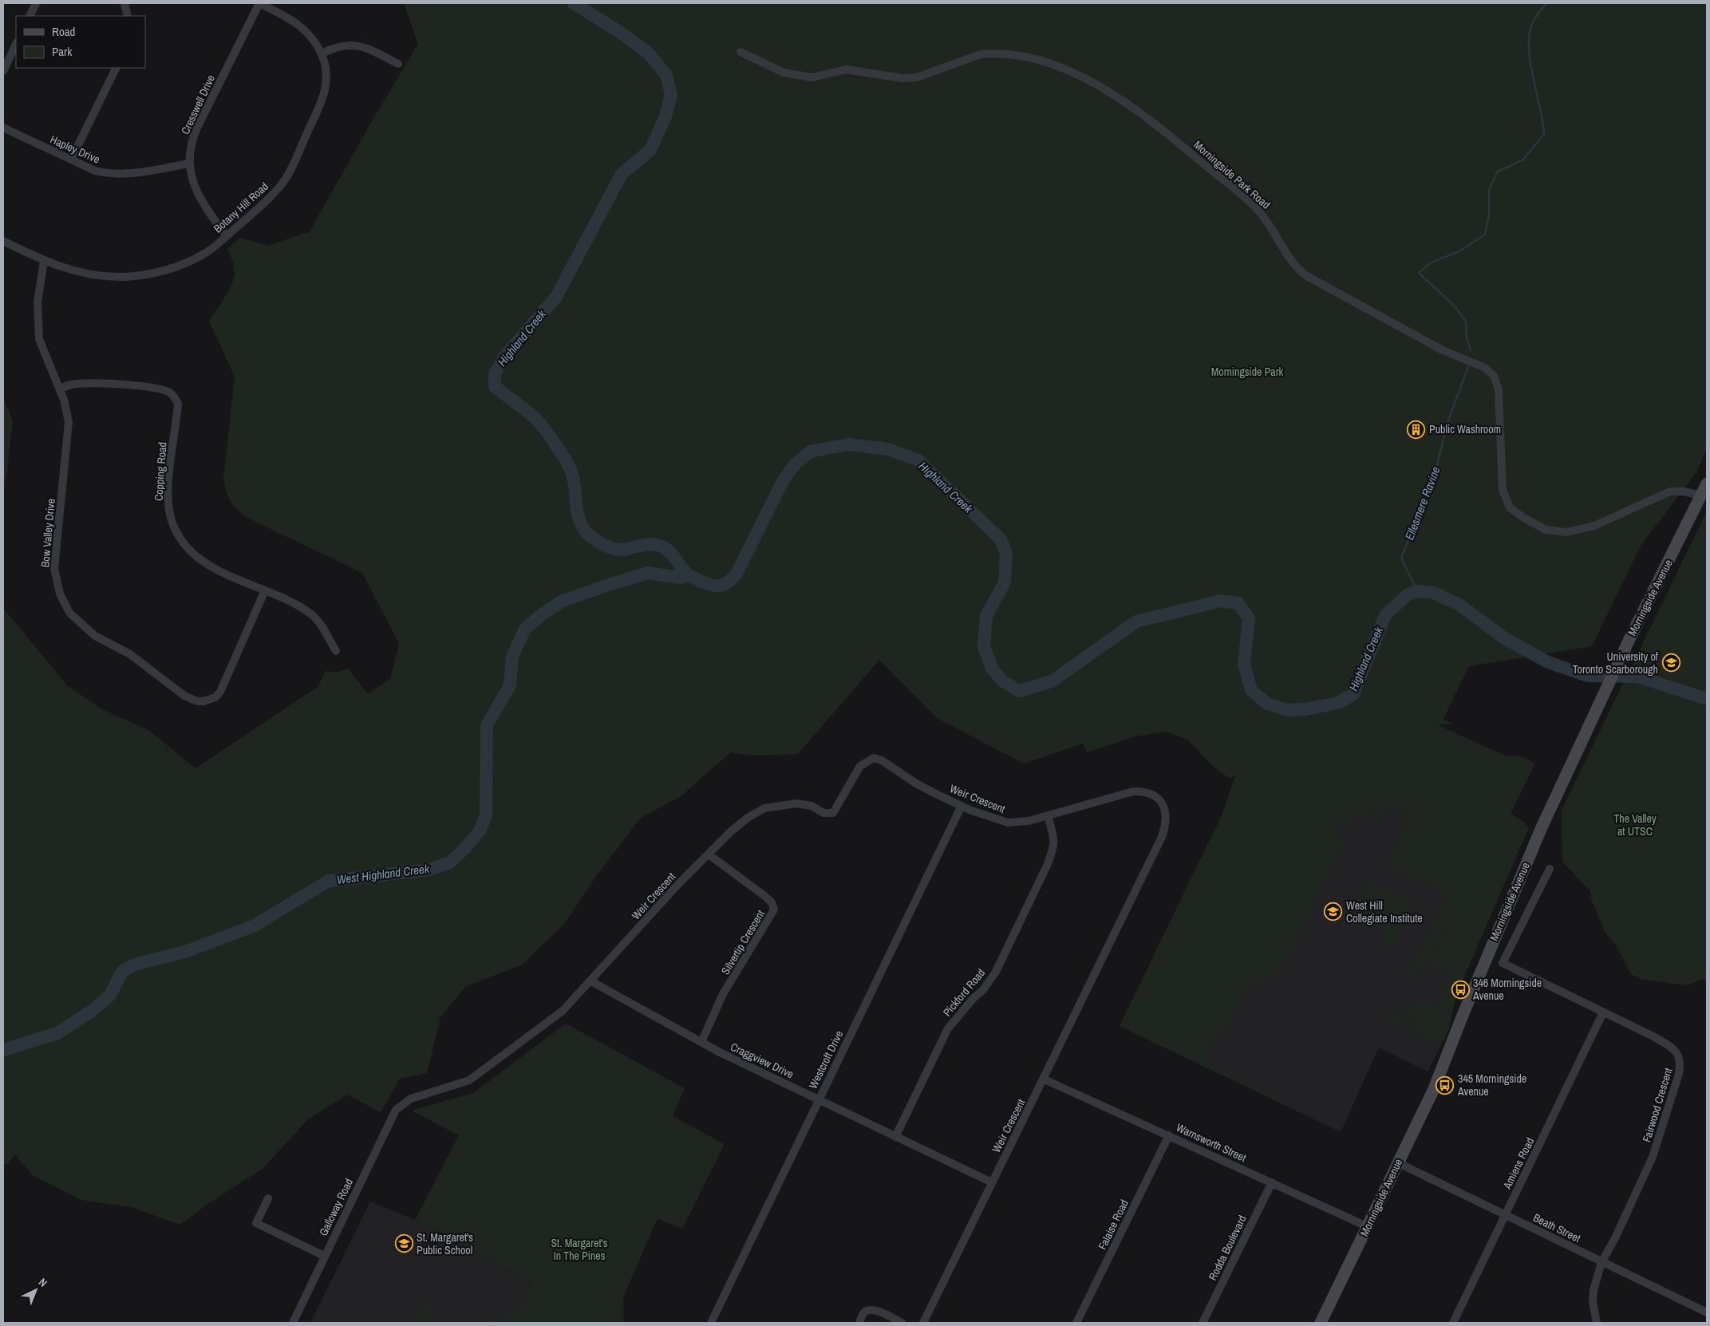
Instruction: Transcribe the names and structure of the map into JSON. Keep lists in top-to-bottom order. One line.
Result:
{"streets":{"main road":["Morningside Avenue"],"street":["Cresswell Drive","Hapley Drive","Morningside Park Road","Botany Hill Road","Copping Road","Bow Valley Drive","Weir Crescent","Silvertip Crescent","Pickford Road","Westcroft Drive","Craggview Drive","Fairwood Crescent","Warnsworth Street","Amiens Road","Galloway Road","Falaise Road","Beath Street","Rodda Boulevard"]},"crossings":[["Cresswell Drive","Hapley Drive"],["Cresswell Drive","Botany Hill Road"],["Morningside Park Road","Morningside Avenue"],["Botany Hill Road","Bow Valley Drive"],["Copping Road","Bow Valley Drive"],["Morningside Avenue","Warnsworth Street"],["Morningside Avenue","Beath Street"],["Weir Crescent","Silvertip Crescent"],["Weir Crescent","Pickford Road"],["Weir Crescent","Westcroft Drive"],["Weir Crescent","Craggview Drive"],["Weir Crescent","Warnsworth Street"],["Weir Crescent","Galloway Road"],["Silvertip Crescent","Craggview Drive"],["Pickford Road","Craggview Drive"],["Westcroft Drive","Craggview Drive"],["Fairwood Crescent","Amiens Road"],["Fairwood Crescent","Beath Street"],["Warnsworth Street","Falaise Road"],["Warnsworth Street","Rodda Boulevard"],["Amiens Road","Beath Street"]],"water":["Highland Creek","Ellesmere Ravine","West Highland Creek"],"parks":["Morningside Park","The Valley at UTSC","St. Margaret's In The Pines"],"places":{"building":["Public Washroom"],"school or university":["University of Toronto Scarborough","West Hill Collegiate Institute","St. Margaret's Public School"],"bus stop":["346 Morningside Avenue","345 Morningside Avenue"]},"legend":["Road","Park"],"north":"top right"}
